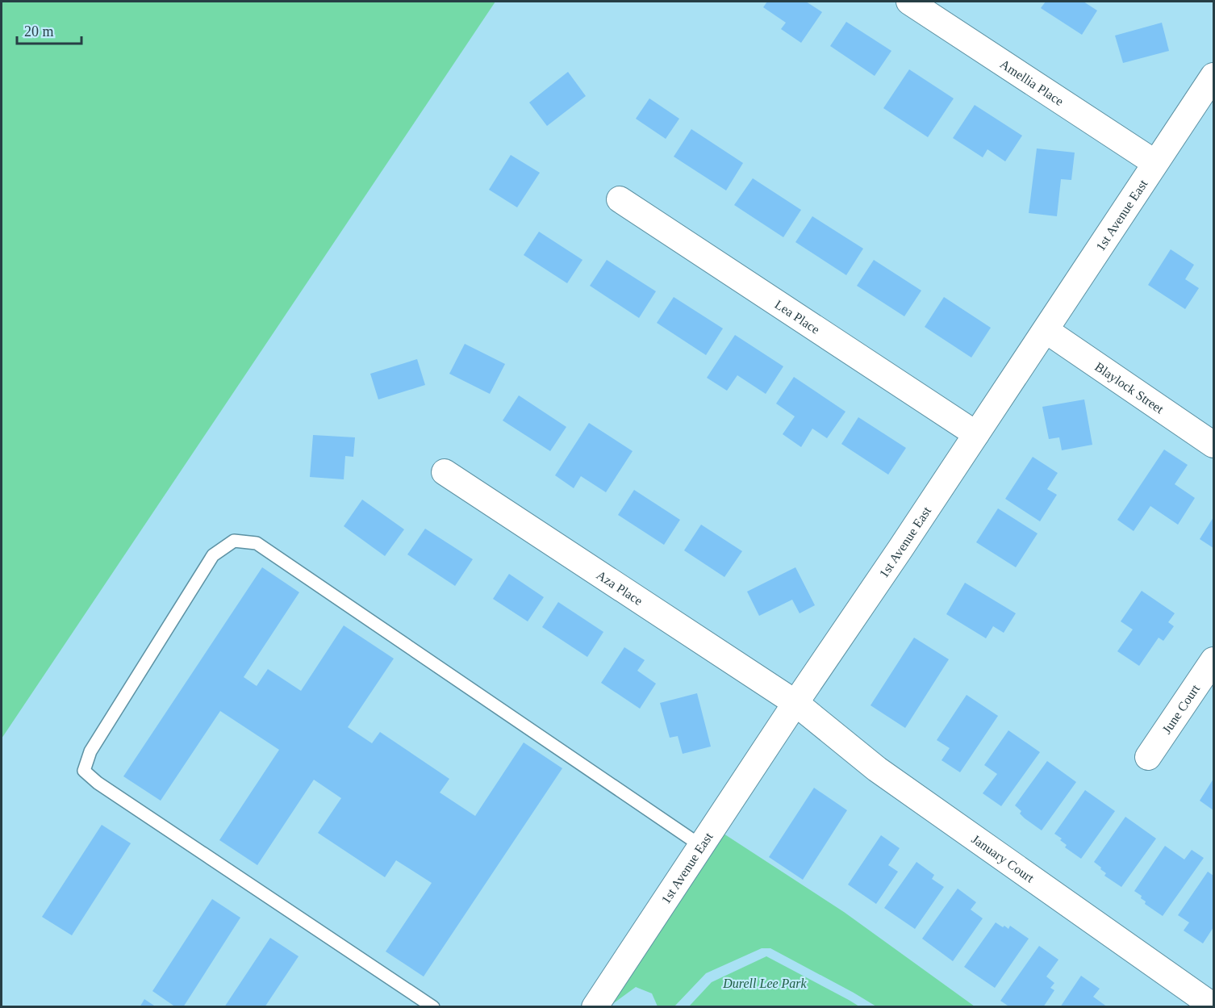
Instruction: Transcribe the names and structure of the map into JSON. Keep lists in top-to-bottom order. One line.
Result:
{"streets":{"street":["Amellia Place","1st Avenue East","Lea Place","Blaylock Street","Aza Place","June Court","January Court"]},"crossings":[["Amellia Place","1st Avenue East"],["1st Avenue East","Lea Place"],["1st Avenue East","Blaylock Street"],["1st Avenue East","Aza Place"],["1st Avenue East","January Court"],["Aza Place","January Court"]],"parks":["Durell Lee Park"],"scale_bar":"20 m"}
